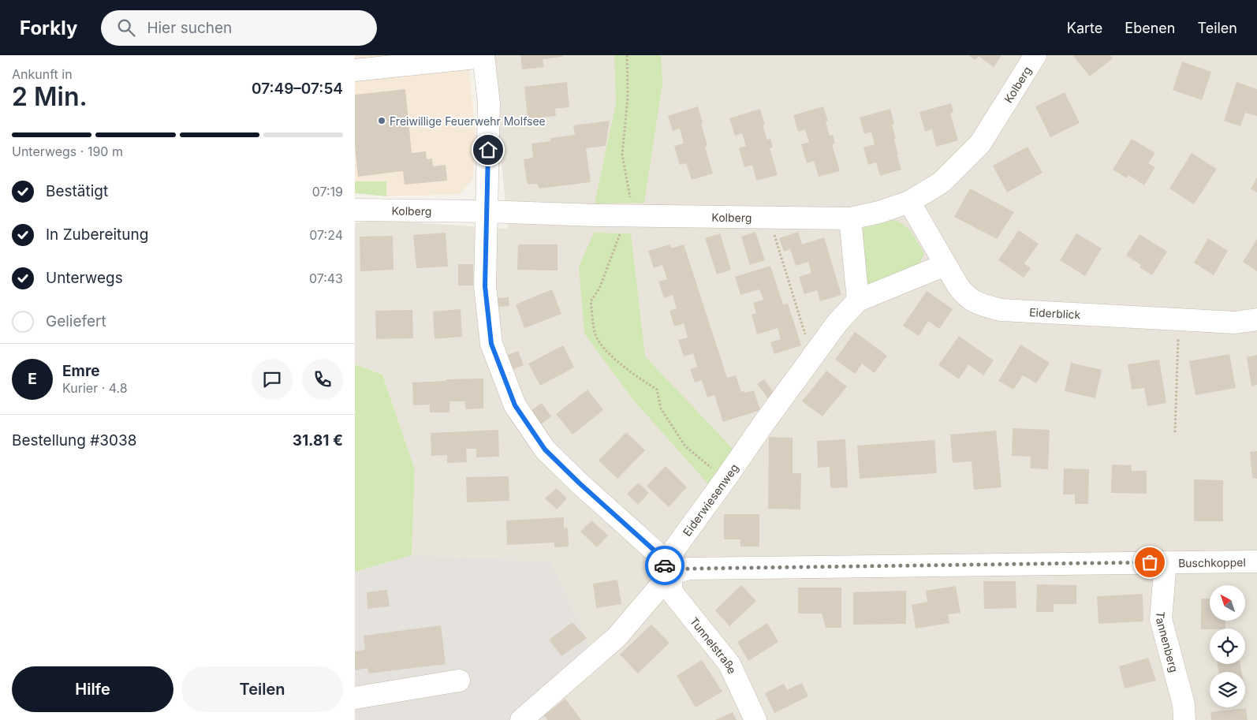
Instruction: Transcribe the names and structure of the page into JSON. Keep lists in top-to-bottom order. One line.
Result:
{"streets":{"street":["Kolberg","Eiderblick","Eiderwiesenweg","Buschkoppel","Tannenberg","Tunnelstraße"]},"crossings":[["Kolberg","Eiderblick"],["Eiderwiesenweg","Buschkoppel"],["Eiderwiesenweg","Tunnelstraße"],["Buschkoppel","Tannenberg"],["Buschkoppel","Tunnelstraße"]],"places":["Freiwillige Feuerwehr Molfsee"],"north":"top left","page":{"header":"Forkly","search":"Hier suchen","nav":["Karte","Ebenen","Teilen"],"heading":["2 Min.","Ankunft in","07:49–07:54"],"panel":["Emre","Kurier · 4.8","Bestellung #3038","31.81 €"],"bar":"Unterwegs · 190 m","list":[["Bestätigt","07:19"],["In Zubereitung","07:24"],["Unterwegs","07:43"],"Geliefert"],"round":"E","buttons":["Hilfe","Teilen"]}}
